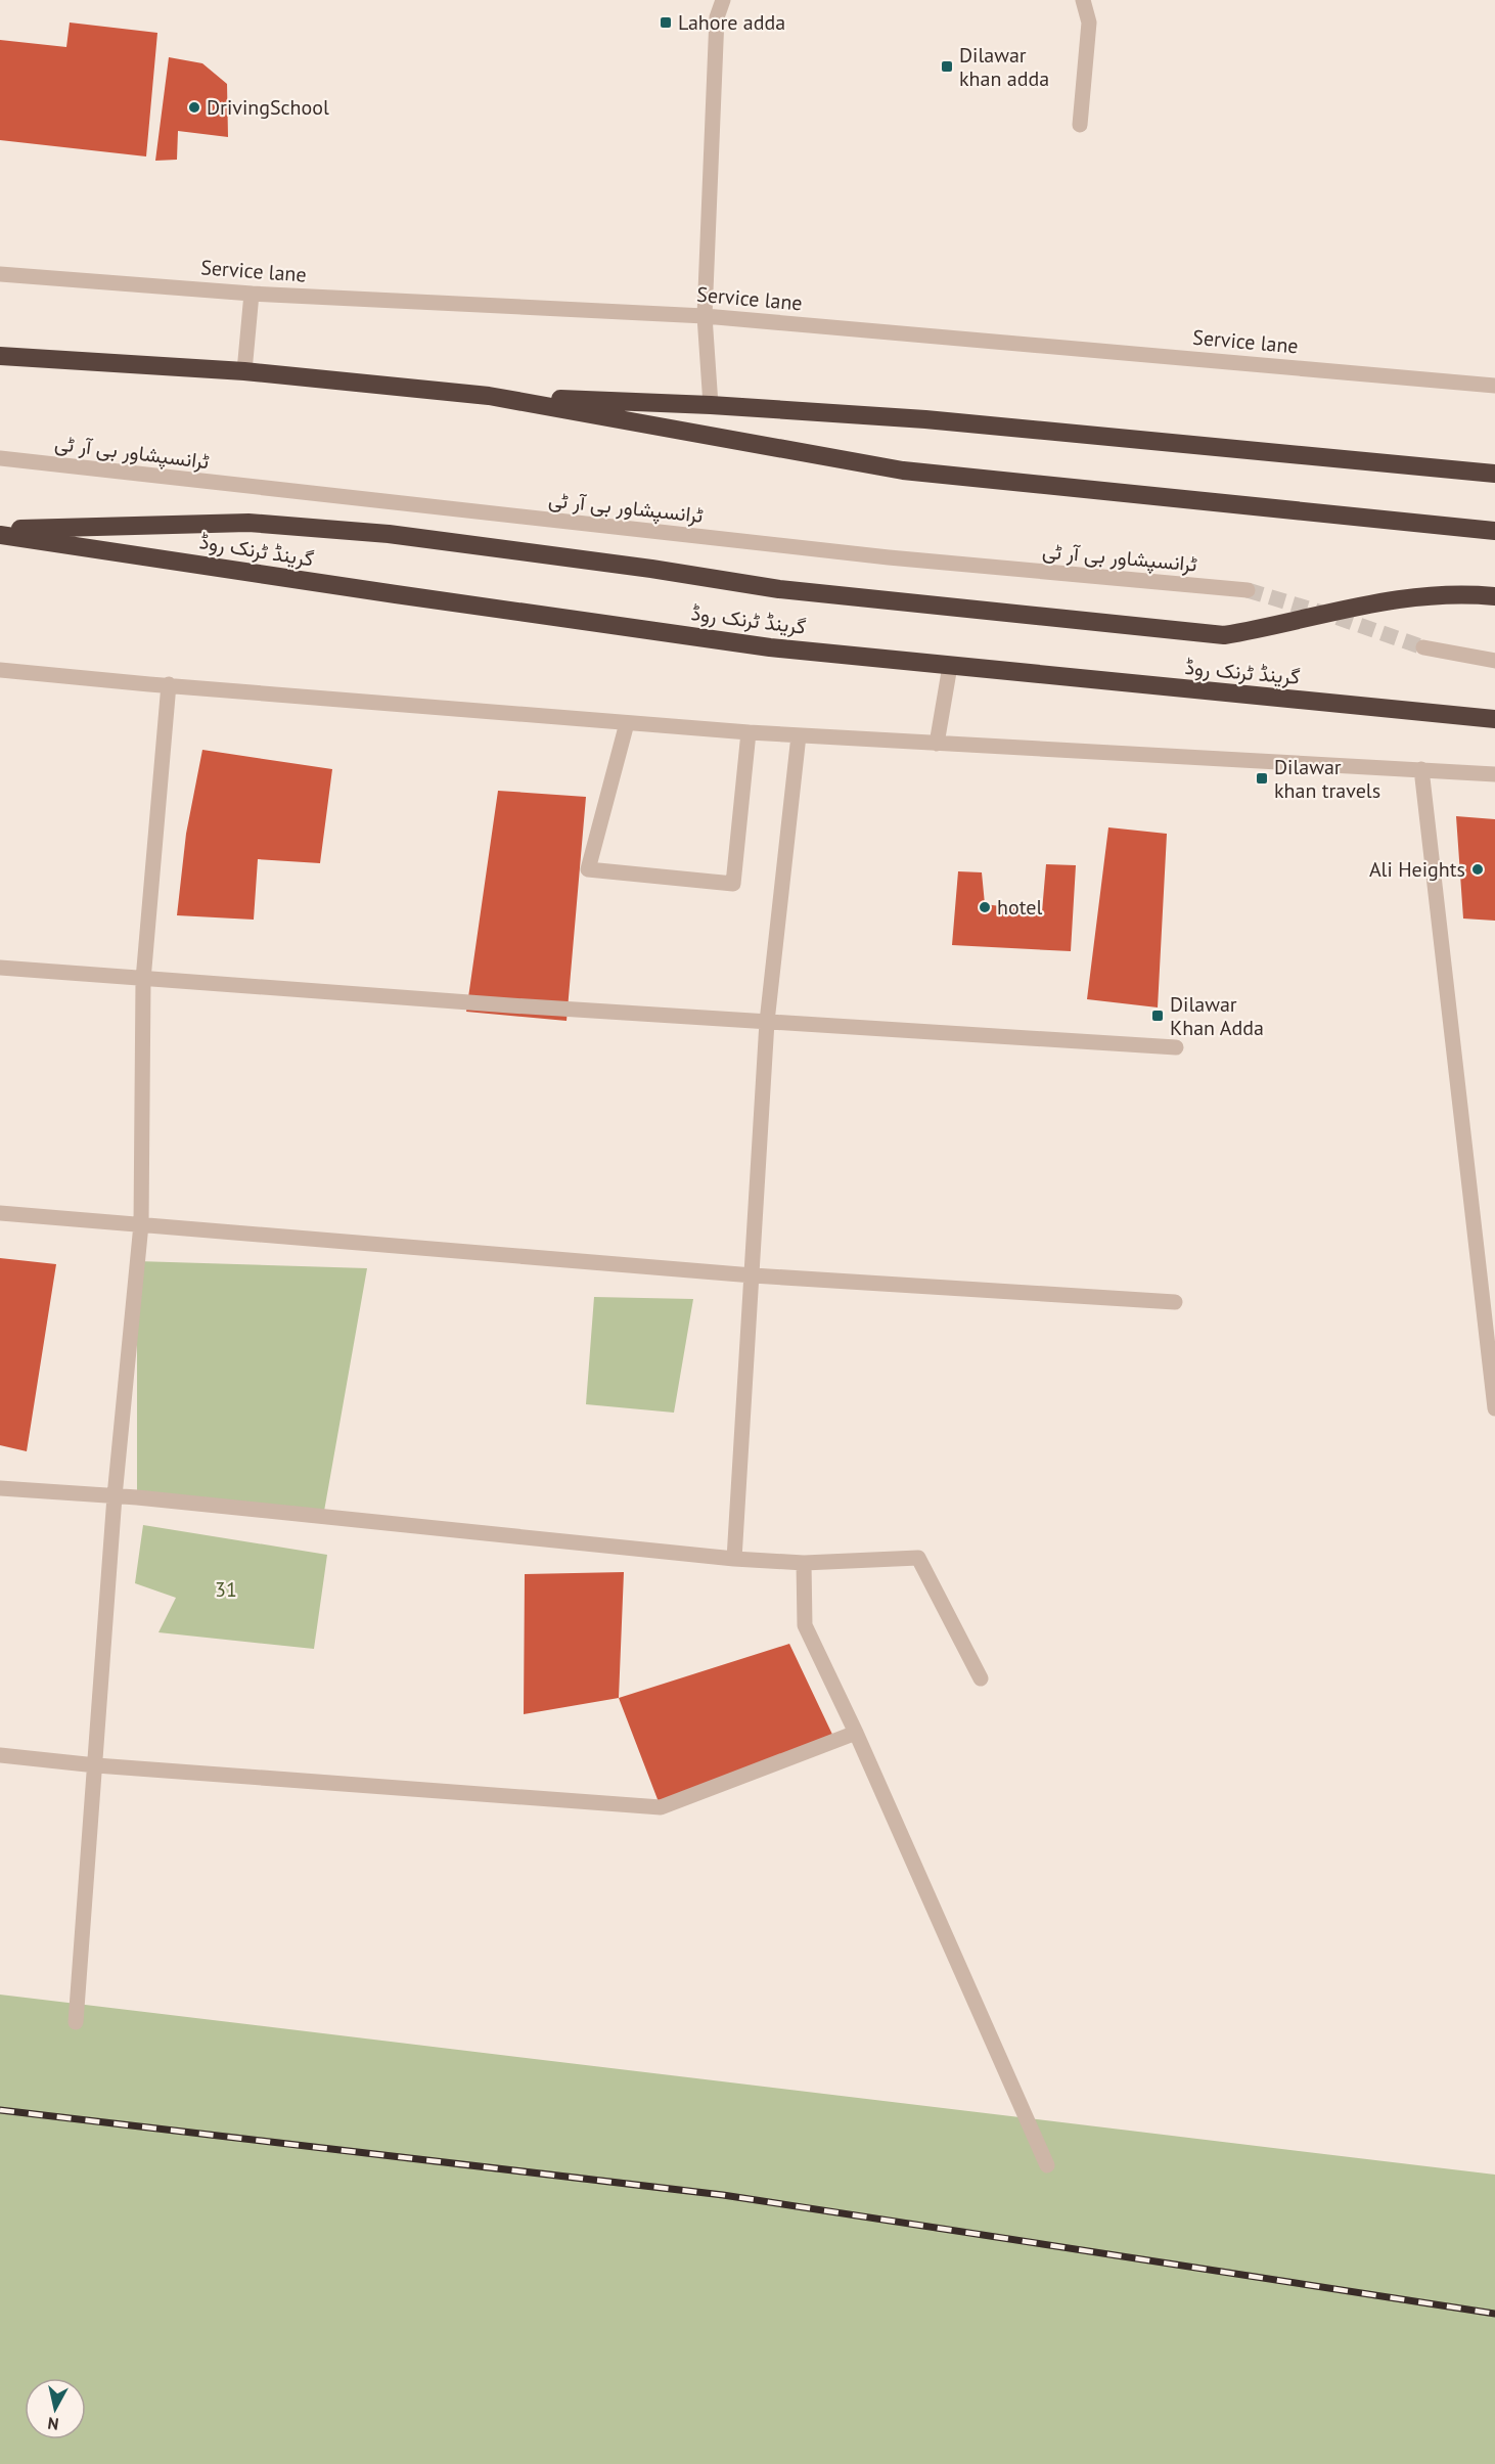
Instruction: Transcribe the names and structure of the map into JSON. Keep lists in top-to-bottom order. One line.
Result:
{"streets":{"highway":["گرینڈ ٹرنک روڈ"],"street":["Service lane","ٹرانسپشاور بی آر ٹی"]},"parks":["31"],"places":{"transit":["Lahore adda","Dilawar khan adda","Dilawar khan travels","Dilawar Khan Adda"],"other":["DrivingSchool","Ali Heights","hotel"]},"north":"bottom"}
